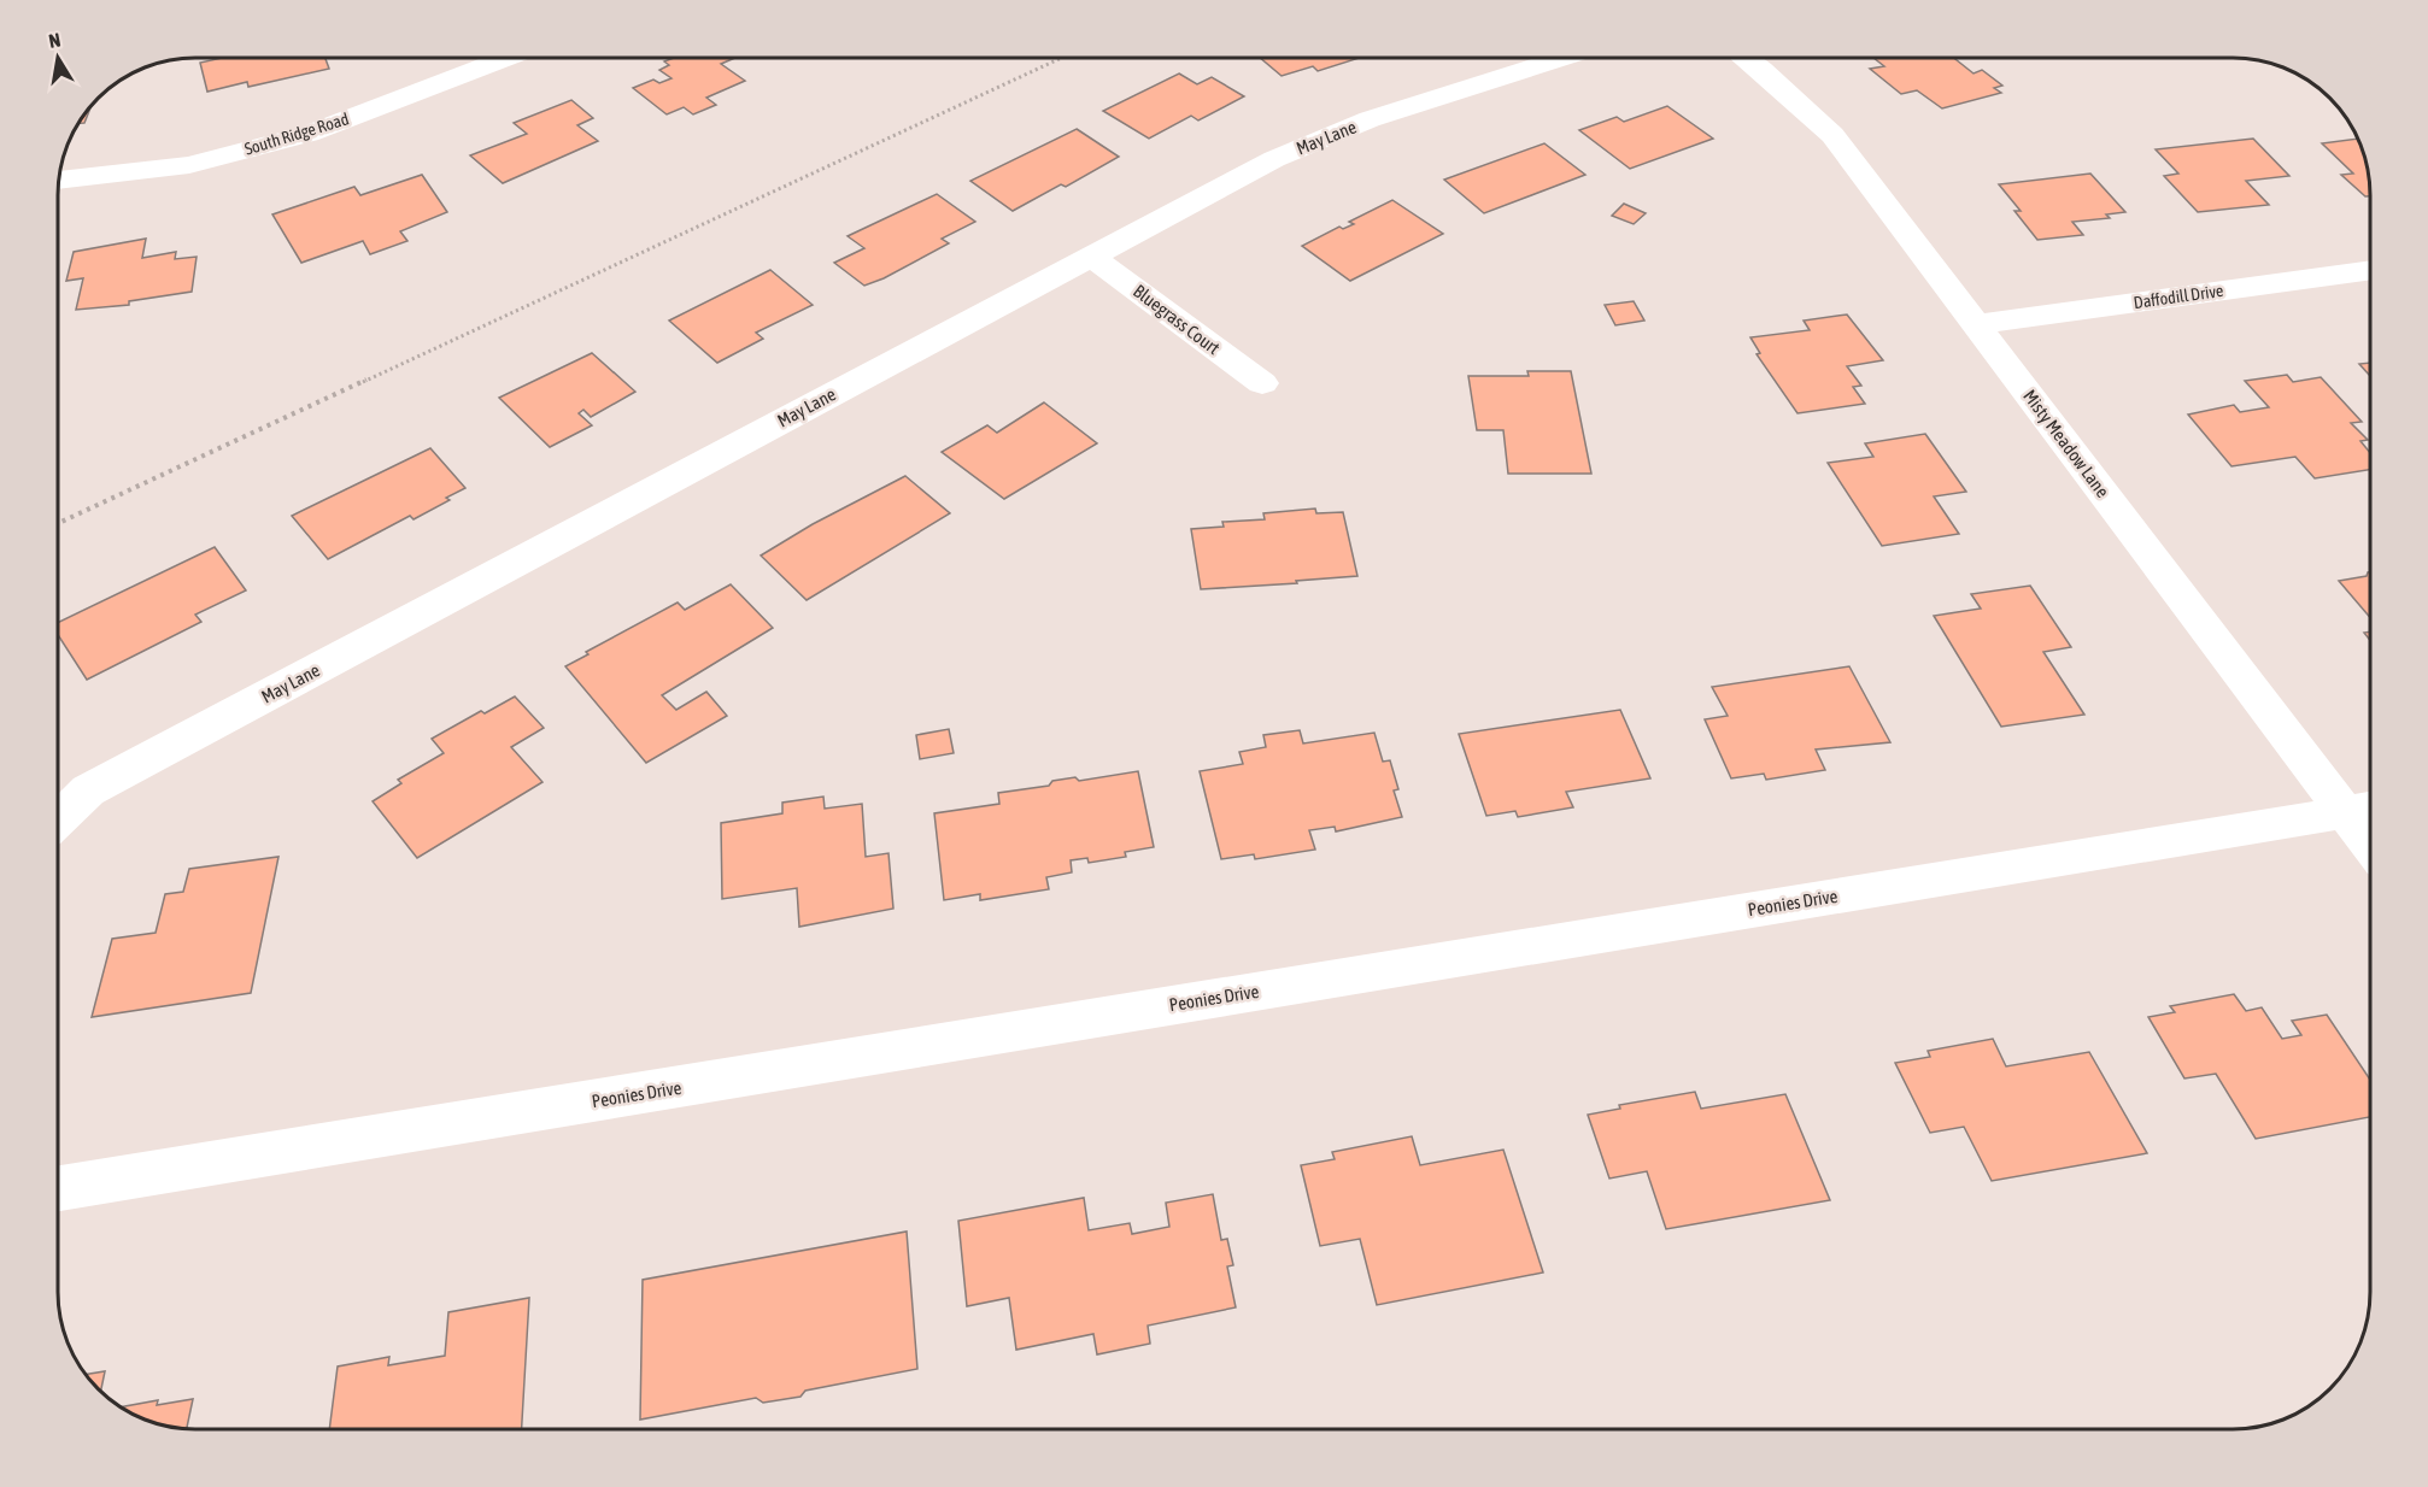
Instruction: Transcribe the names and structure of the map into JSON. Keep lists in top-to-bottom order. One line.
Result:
{"streets":{"street":["South Ridge Road","May Lane","Daffodill Drive","Bluegrass Court","Misty Meadow Lane","Peonies Drive"]},"crossings":[["May Lane","Bluegrass Court"],["Daffodill Drive","Misty Meadow Lane"],["Misty Meadow Lane","Peonies Drive"]],"north":"top"}
